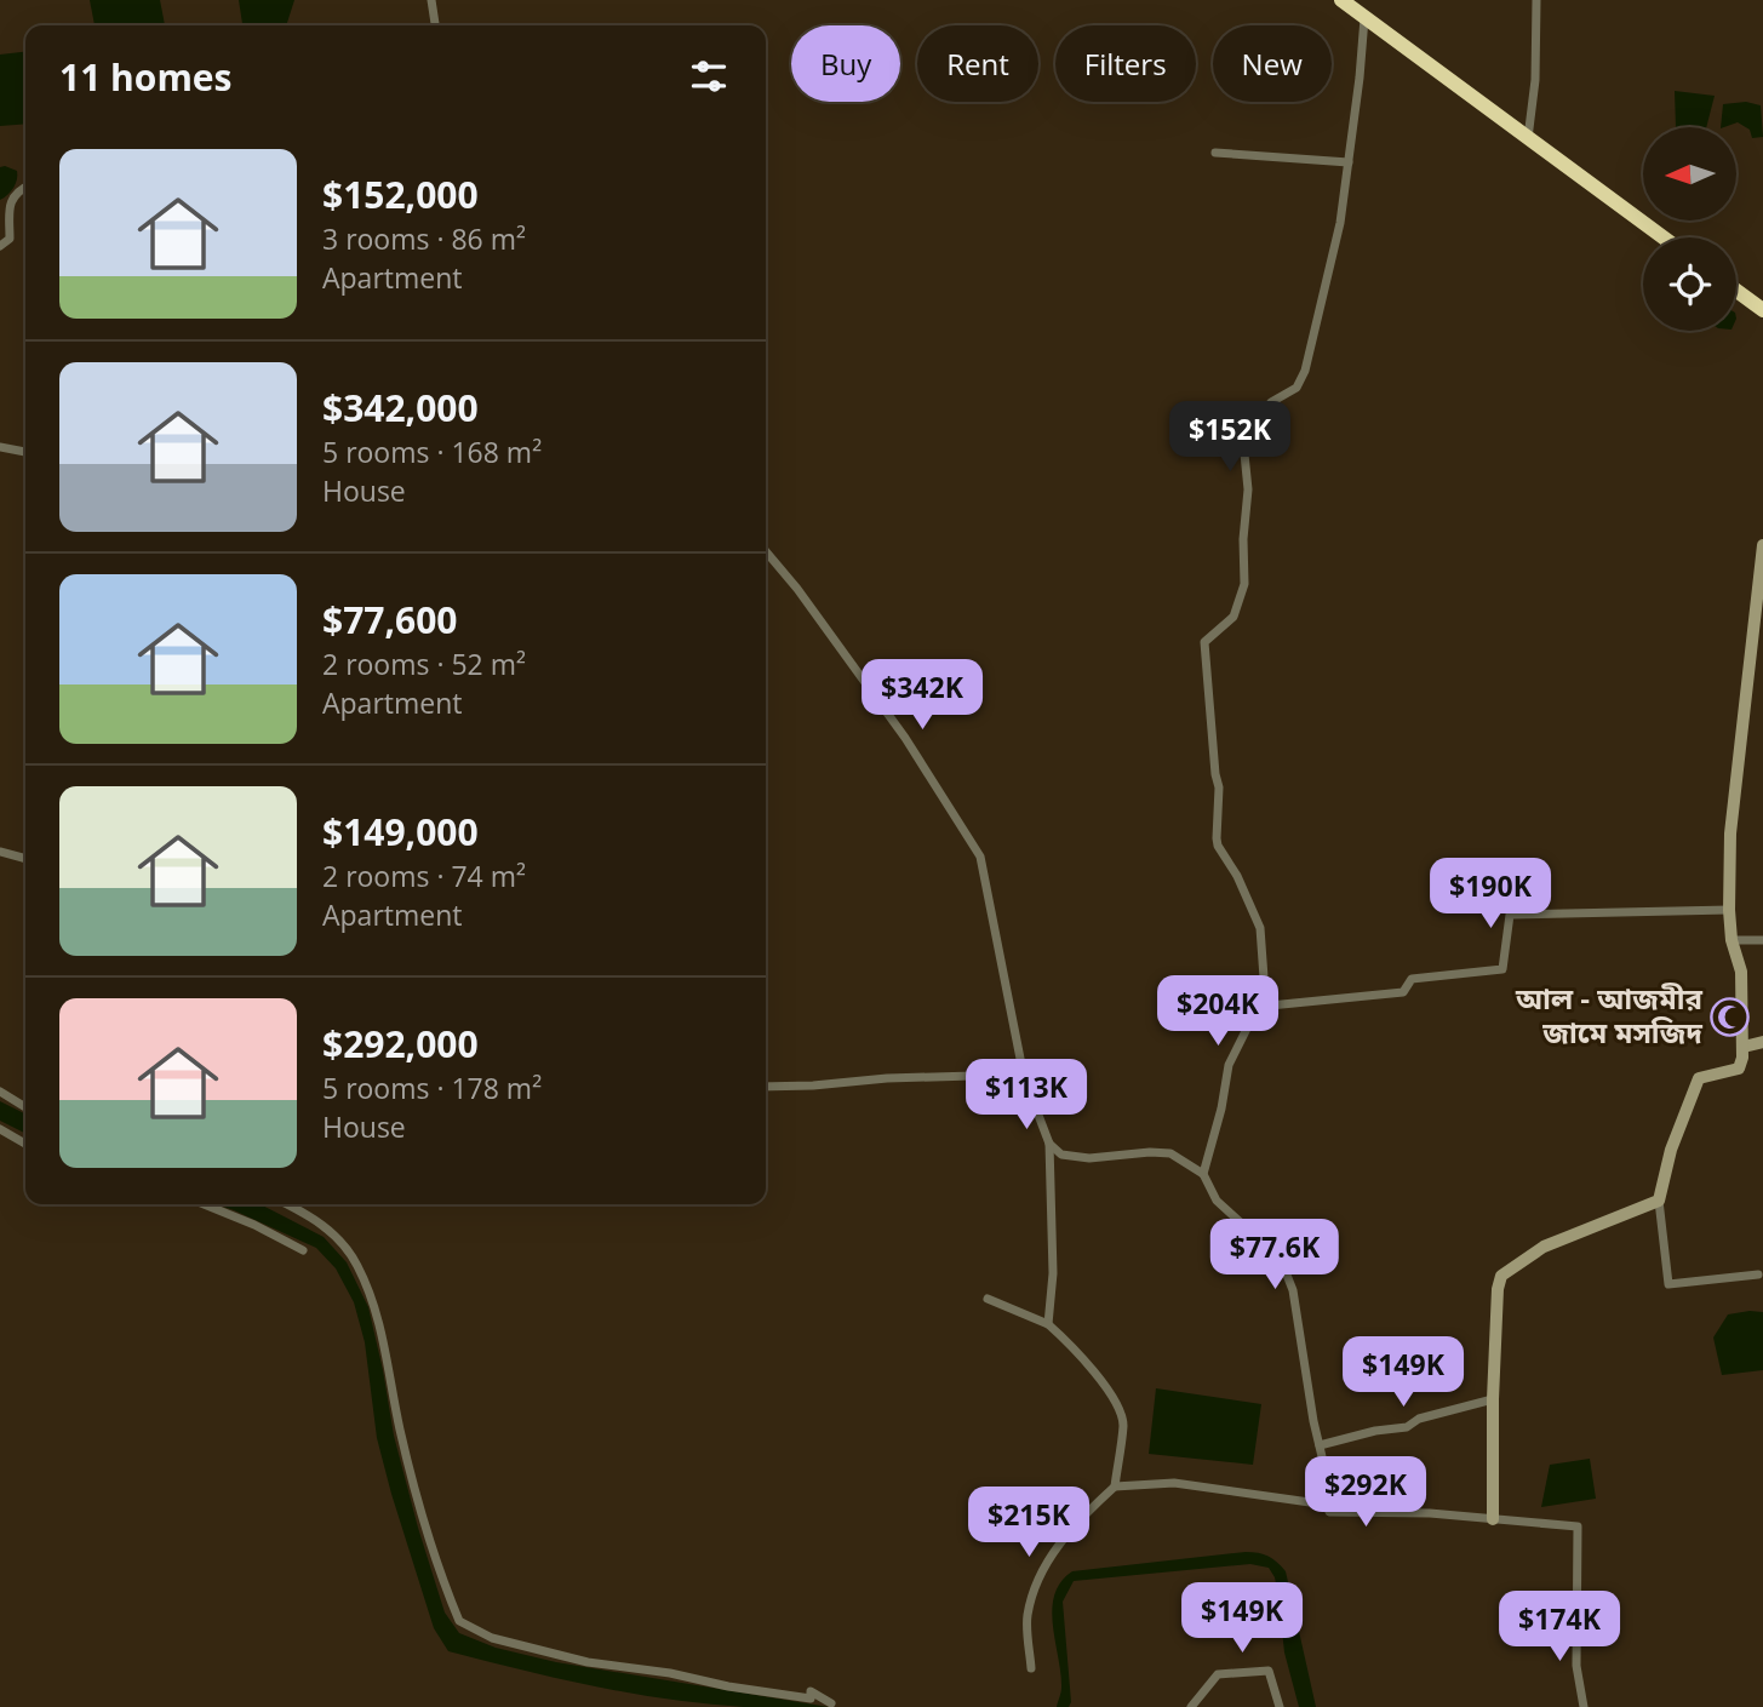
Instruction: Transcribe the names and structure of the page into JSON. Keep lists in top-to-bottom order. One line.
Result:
{"places":{"mosque":["আল - আজমীর জামে মসজিদ"]},"north":"left","page":{"chip":["Buy","Rent","Filters","New"],"heading":"11 homes","list":[{"name":"$152,000","note":"3 rooms · 86 m² · Apartment"},{"name":"$342,000","note":"5 rooms · 168 m² · House"},{"name":"$77,600","note":"2 rooms · 52 m² · Apartment"},{"name":"$149,000","note":"2 rooms · 74 m² · Apartment"},{"name":"$292,000","note":"5 rooms · 178 m² · House"}],"price":["$152K","$342K","$190K","$204K","$113K","$77.6K","$149K","$292K","$215K","$149K","$174K"]}}
